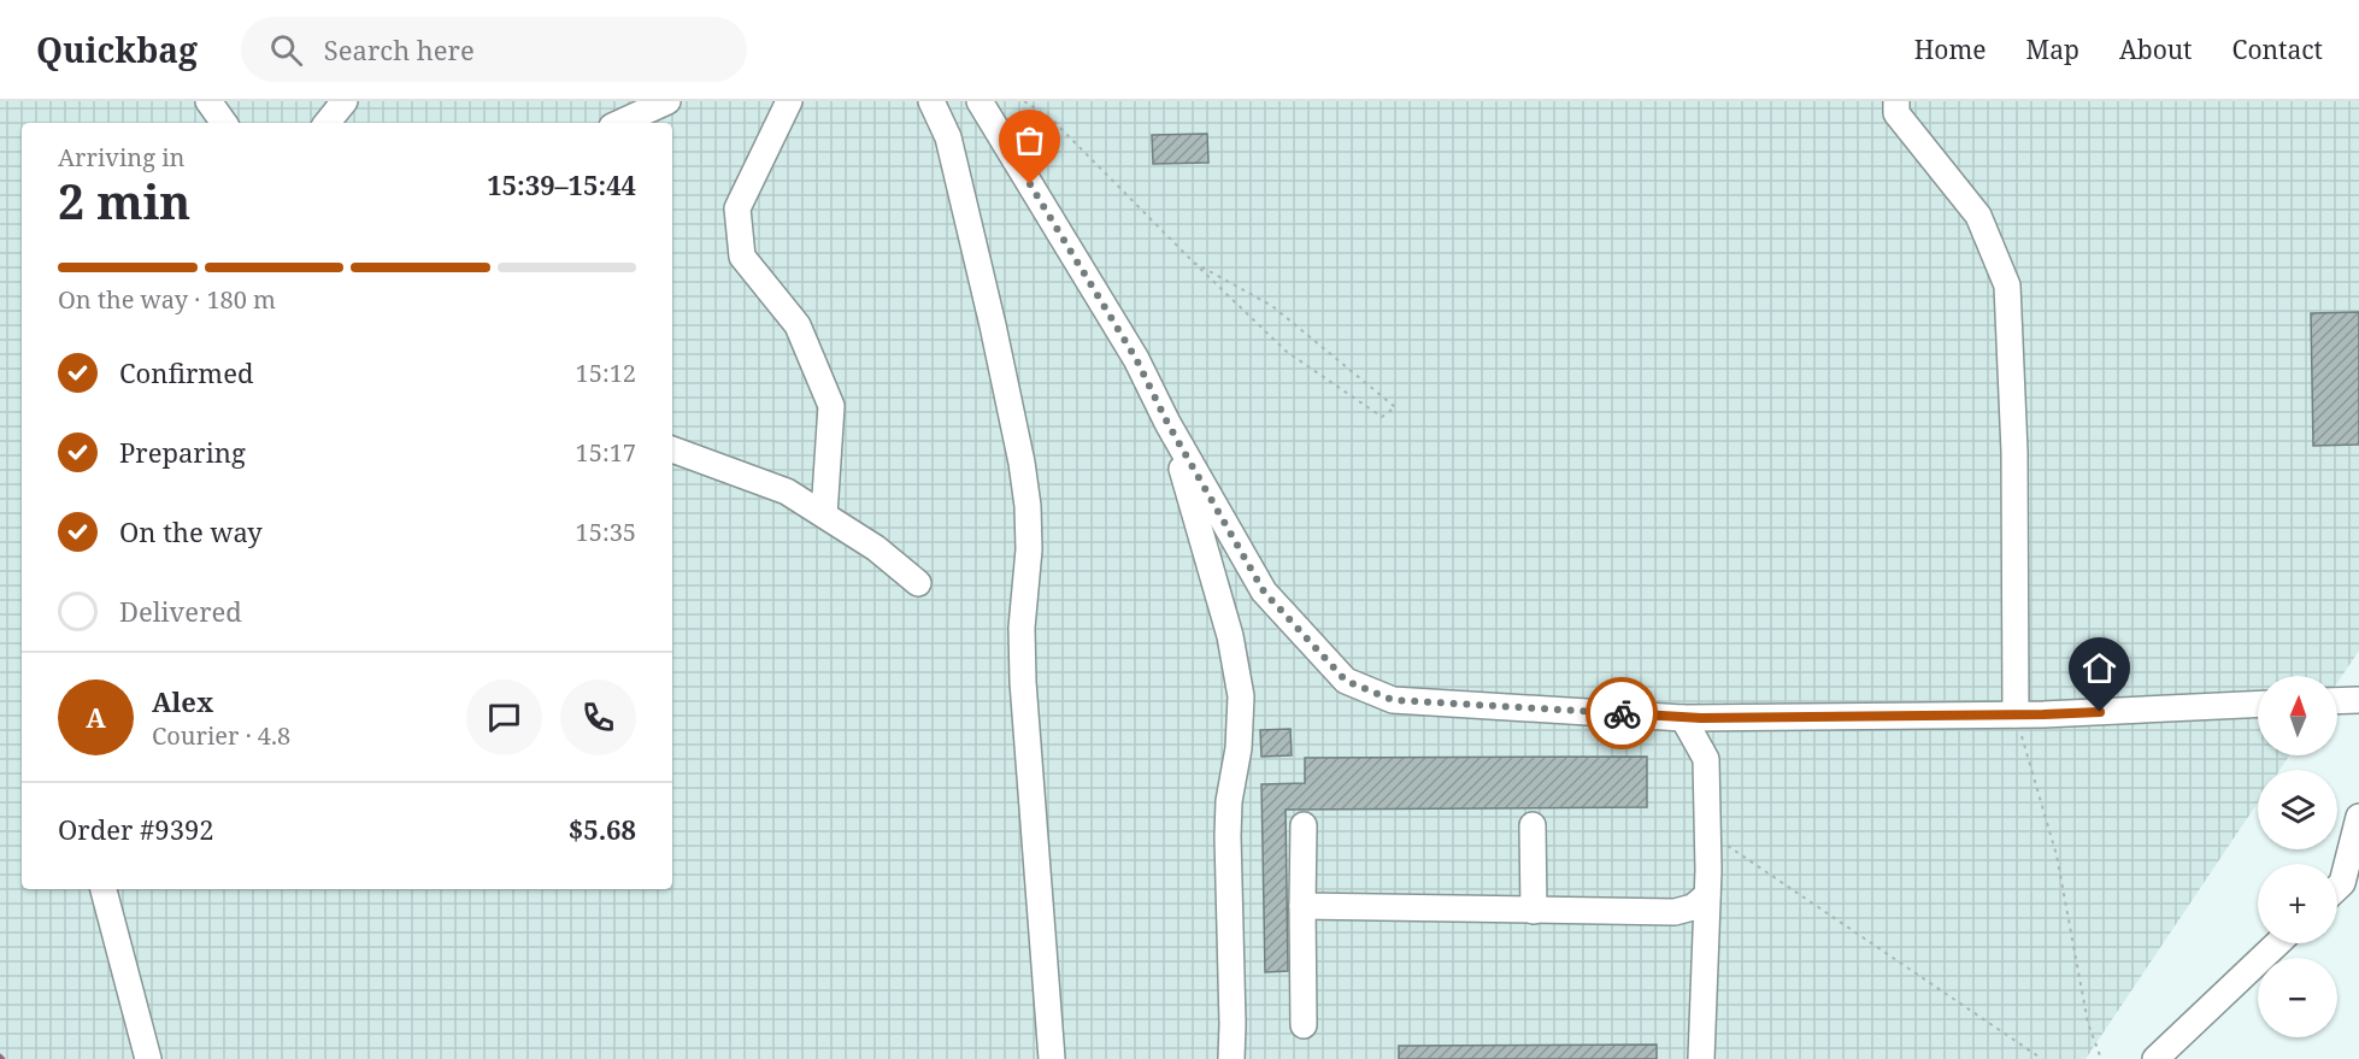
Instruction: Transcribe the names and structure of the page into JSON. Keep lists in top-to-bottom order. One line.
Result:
{"north":"top","page":{"header":"Quickbag","search":"Search here","nav":["Home","Map","About","Contact"],"heading":["2 min","Arriving in","15:39–15:44"],"panel":["Alex","Courier · 4.8","Order #9392","$5.68"],"bar":"On the way · 180 m","list":[["Confirmed","15:12"],["Preparing","15:17"],["On the way","15:35"],"Delivered"],"map_buttons":["+","−"],"round":"A"}}
